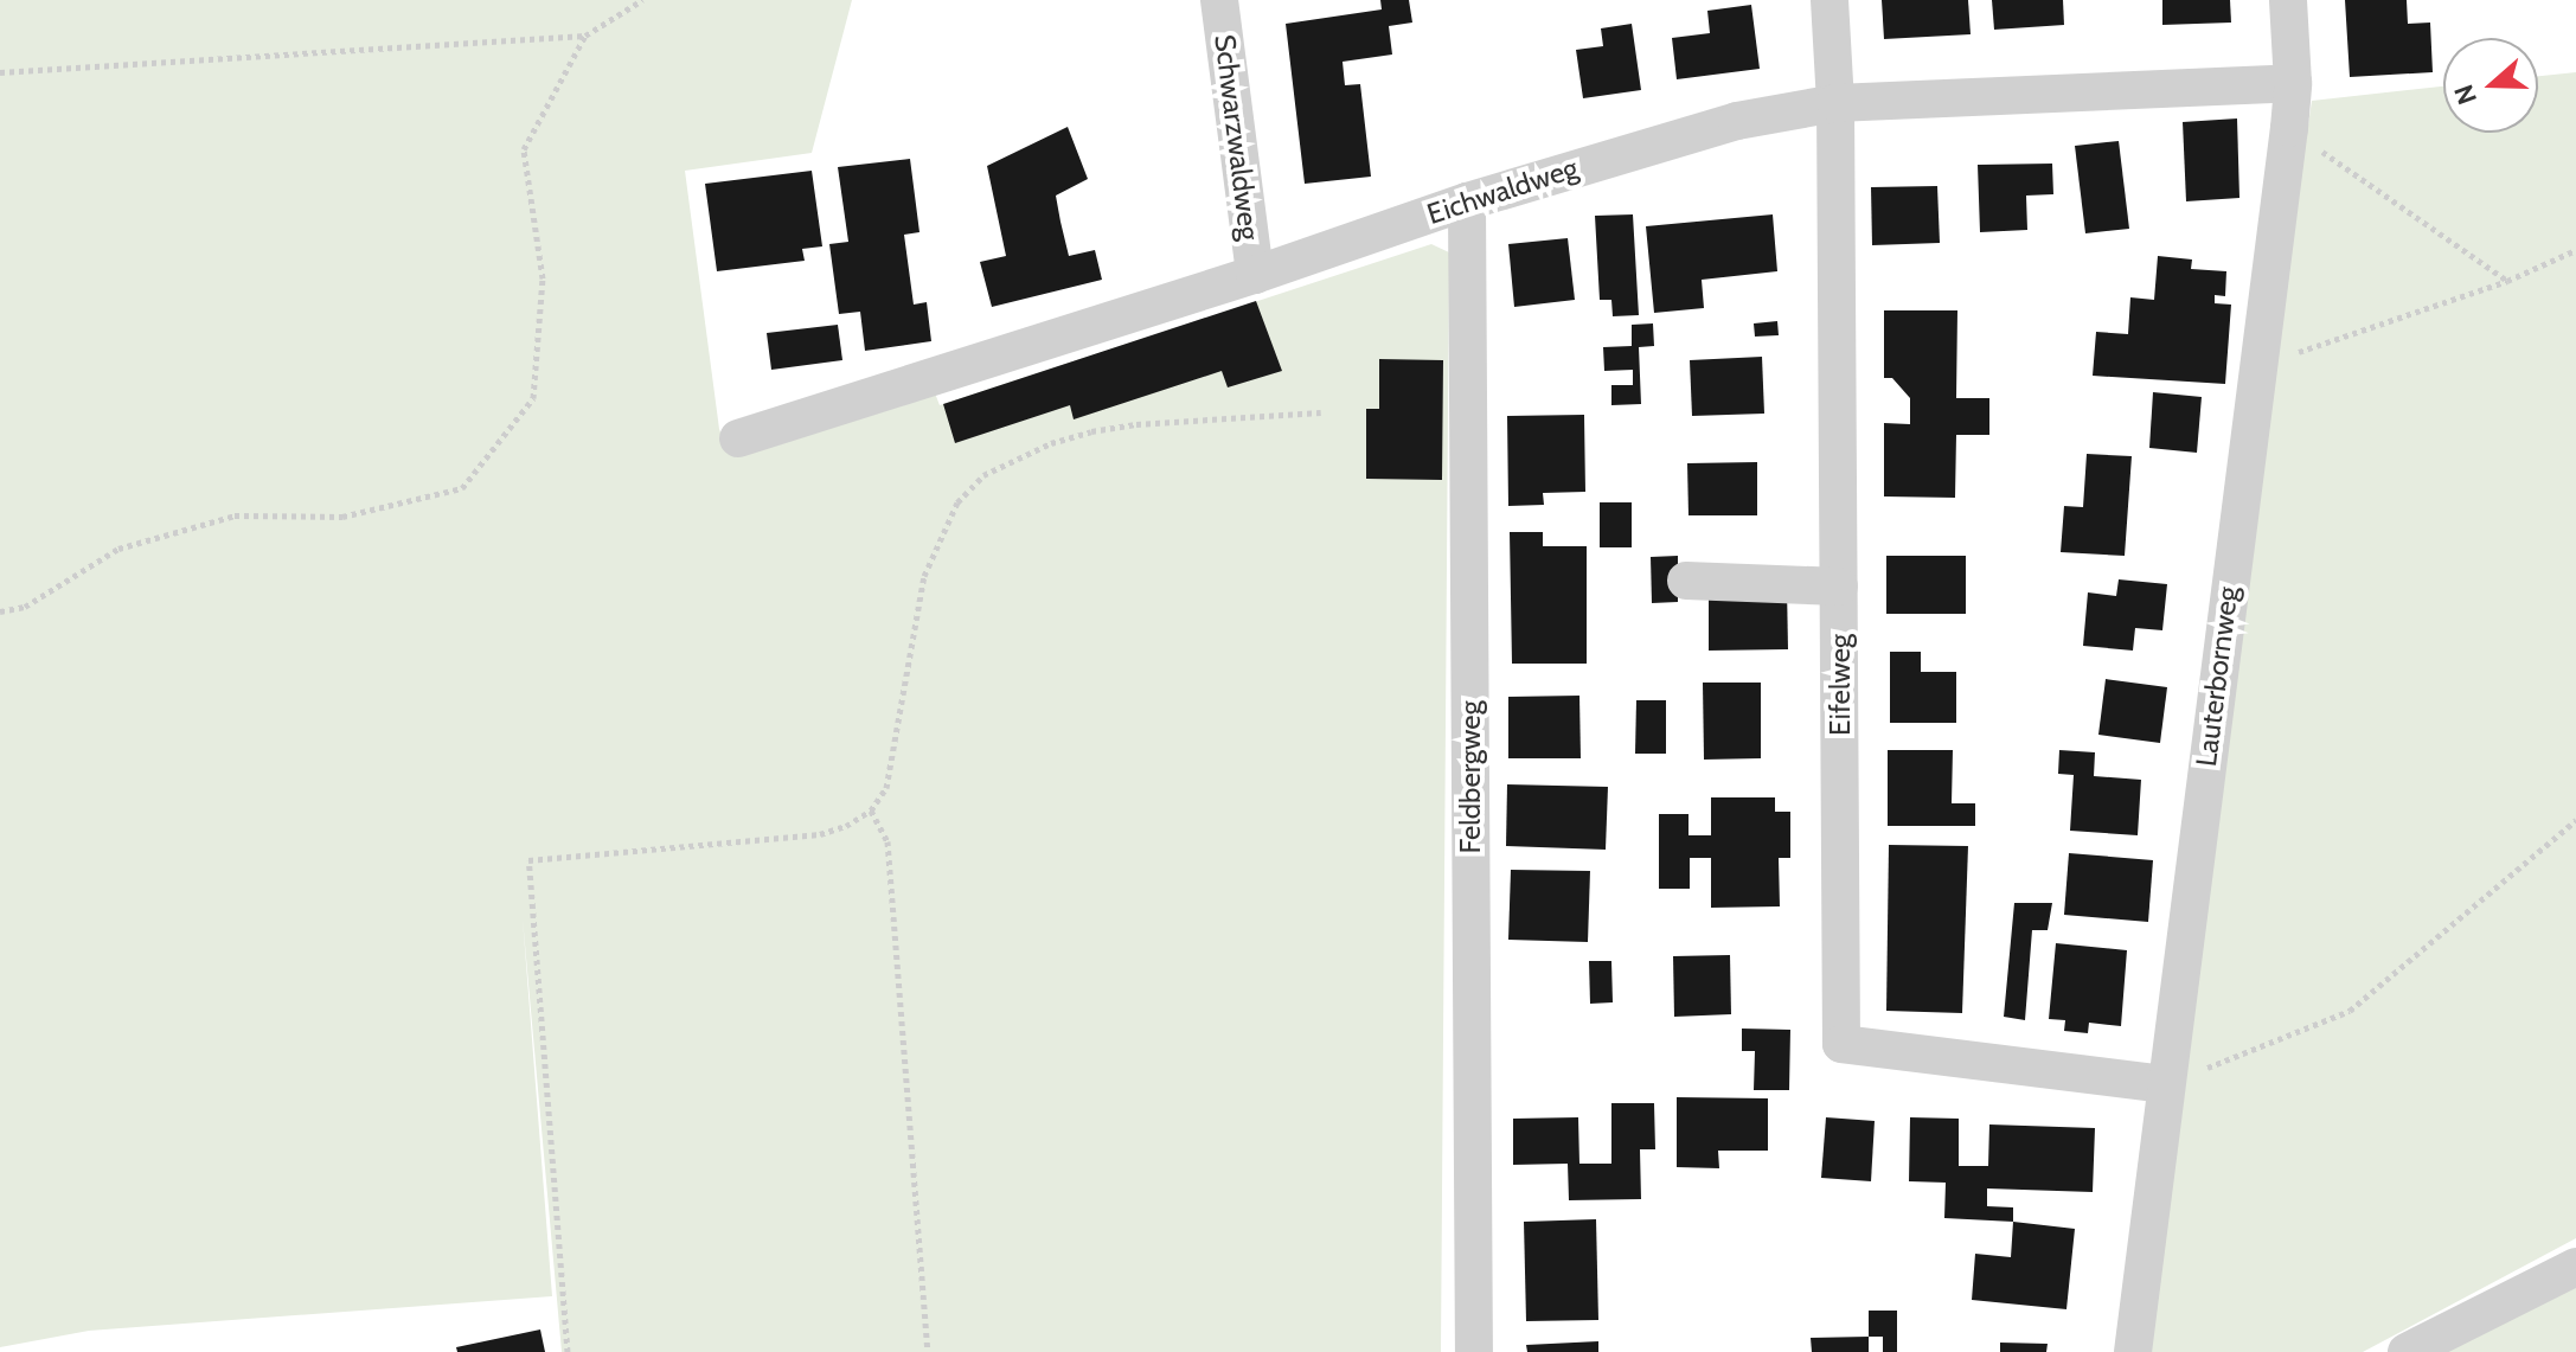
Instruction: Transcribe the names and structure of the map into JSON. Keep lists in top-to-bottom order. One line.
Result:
{"streets":{"street":["Schwarzwaldweg","Eichwaldweg","Lauterbornweg","Eifelweg","Feldbergweg"]},"crossings":[["Schwarzwaldweg","Eichwaldweg"],["Eichwaldweg","Lauterbornweg"],["Eichwaldweg","Eifelweg"],["Eichwaldweg","Feldbergweg"],["Lauterbornweg","Eifelweg"]],"north":"left"}
